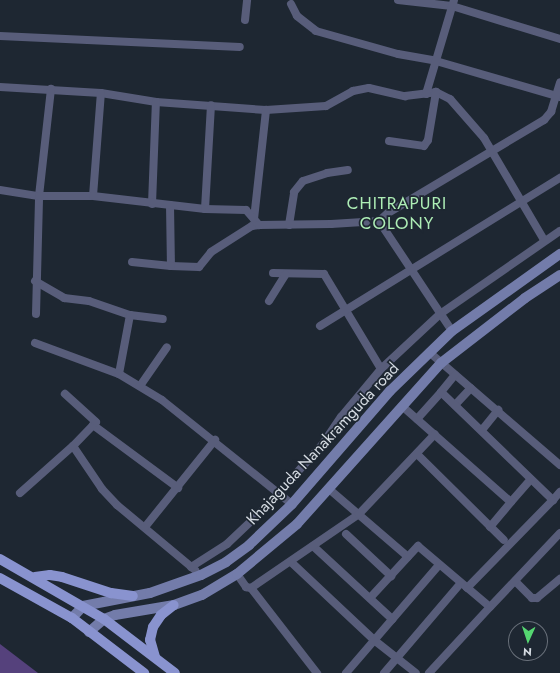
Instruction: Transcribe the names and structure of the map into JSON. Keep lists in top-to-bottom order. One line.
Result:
{"streets":{"main road":["Khajaguda Nanakramguda road"]},"districts":["CHITRAPURI COLONY"],"north":"bottom"}
